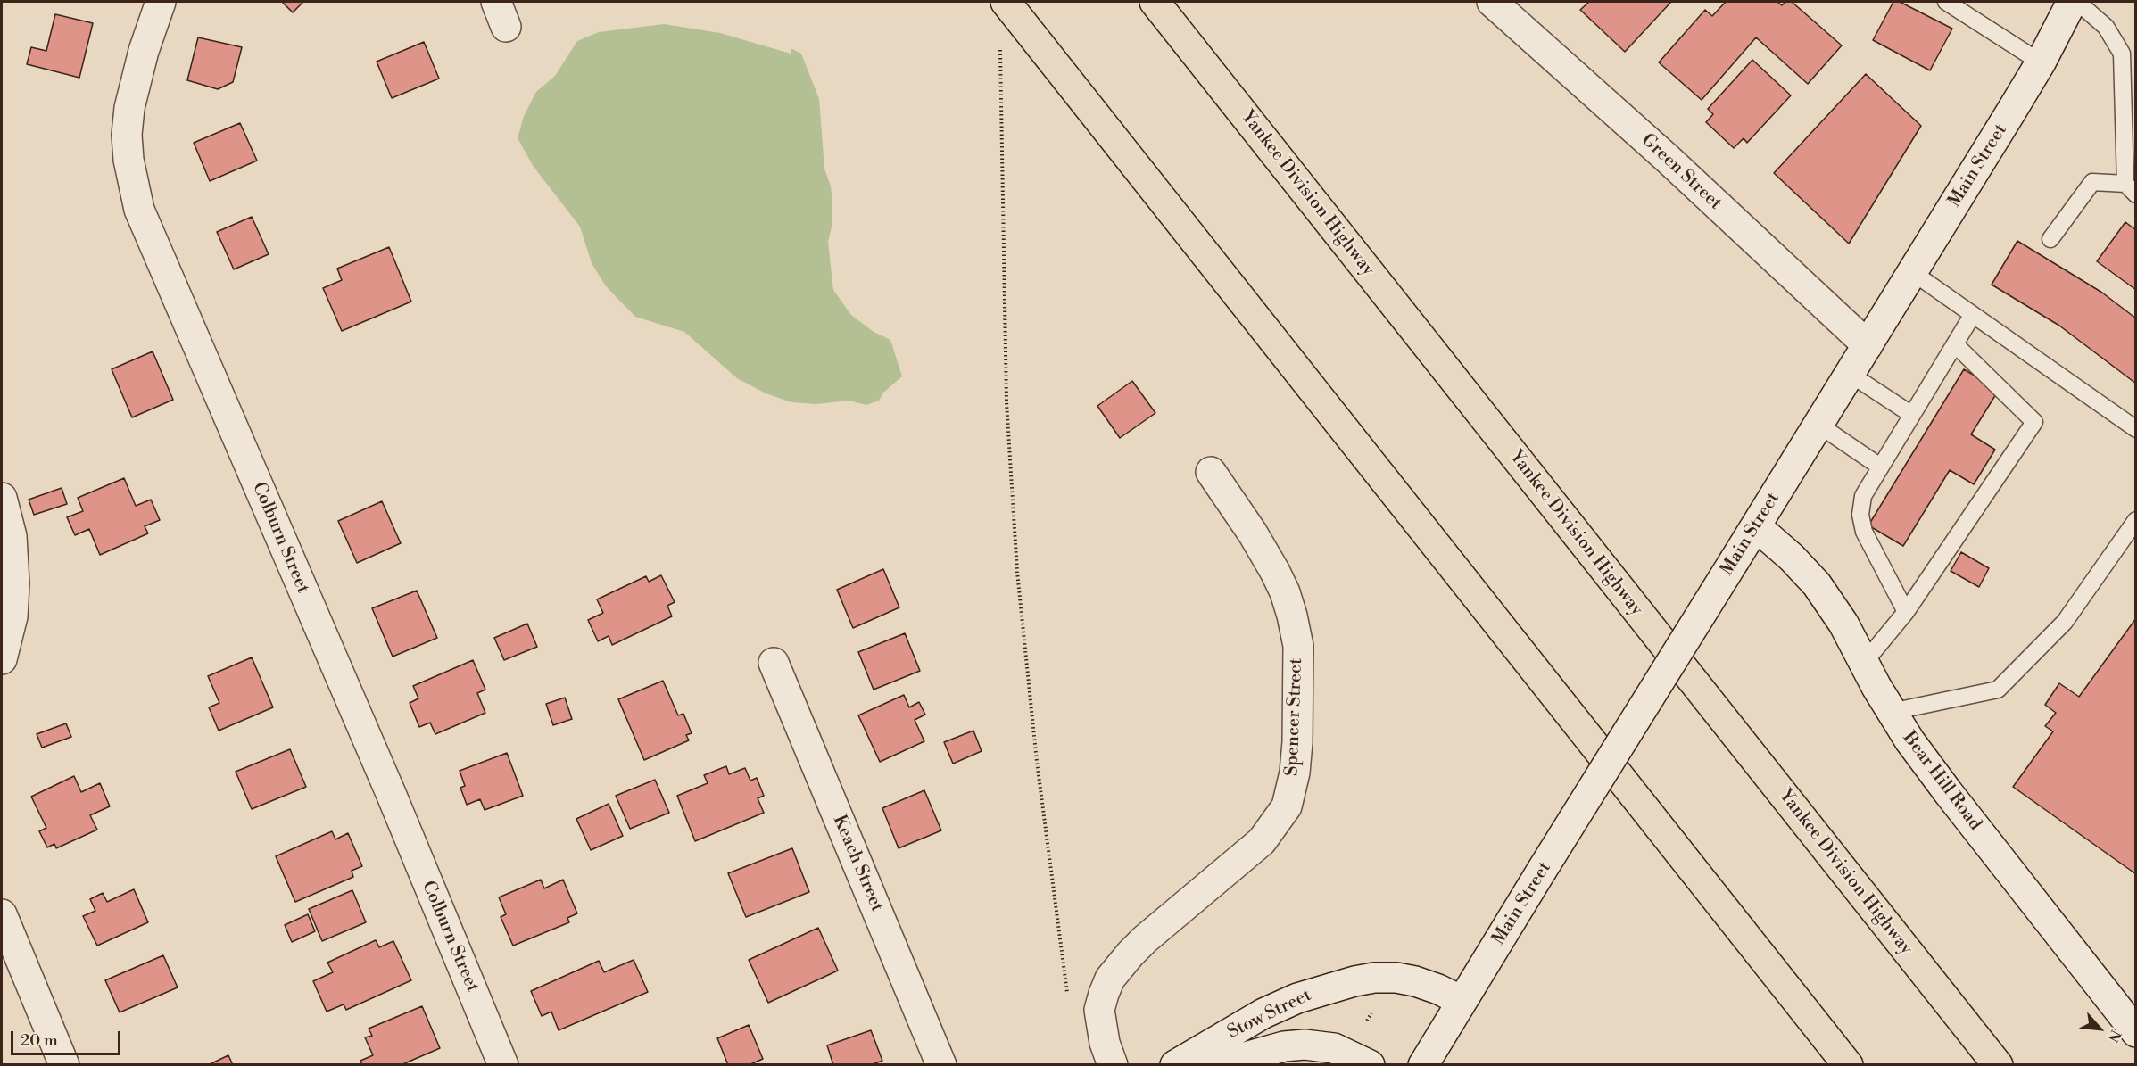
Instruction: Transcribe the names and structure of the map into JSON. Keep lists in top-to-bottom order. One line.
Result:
{"streets":{"highway":["Yankee Division Highway"],"street":["Main Street","Green Street","Colburn Street","Spencer Street","Bear Hill Road","Keach Street","Stow Street"]},"crossings":[["Main Street","Green Street"],["Main Street","Bear Hill Road"],["Main Street","Stow Street"]],"scale_bar":"20 m","north":"bottom right"}
